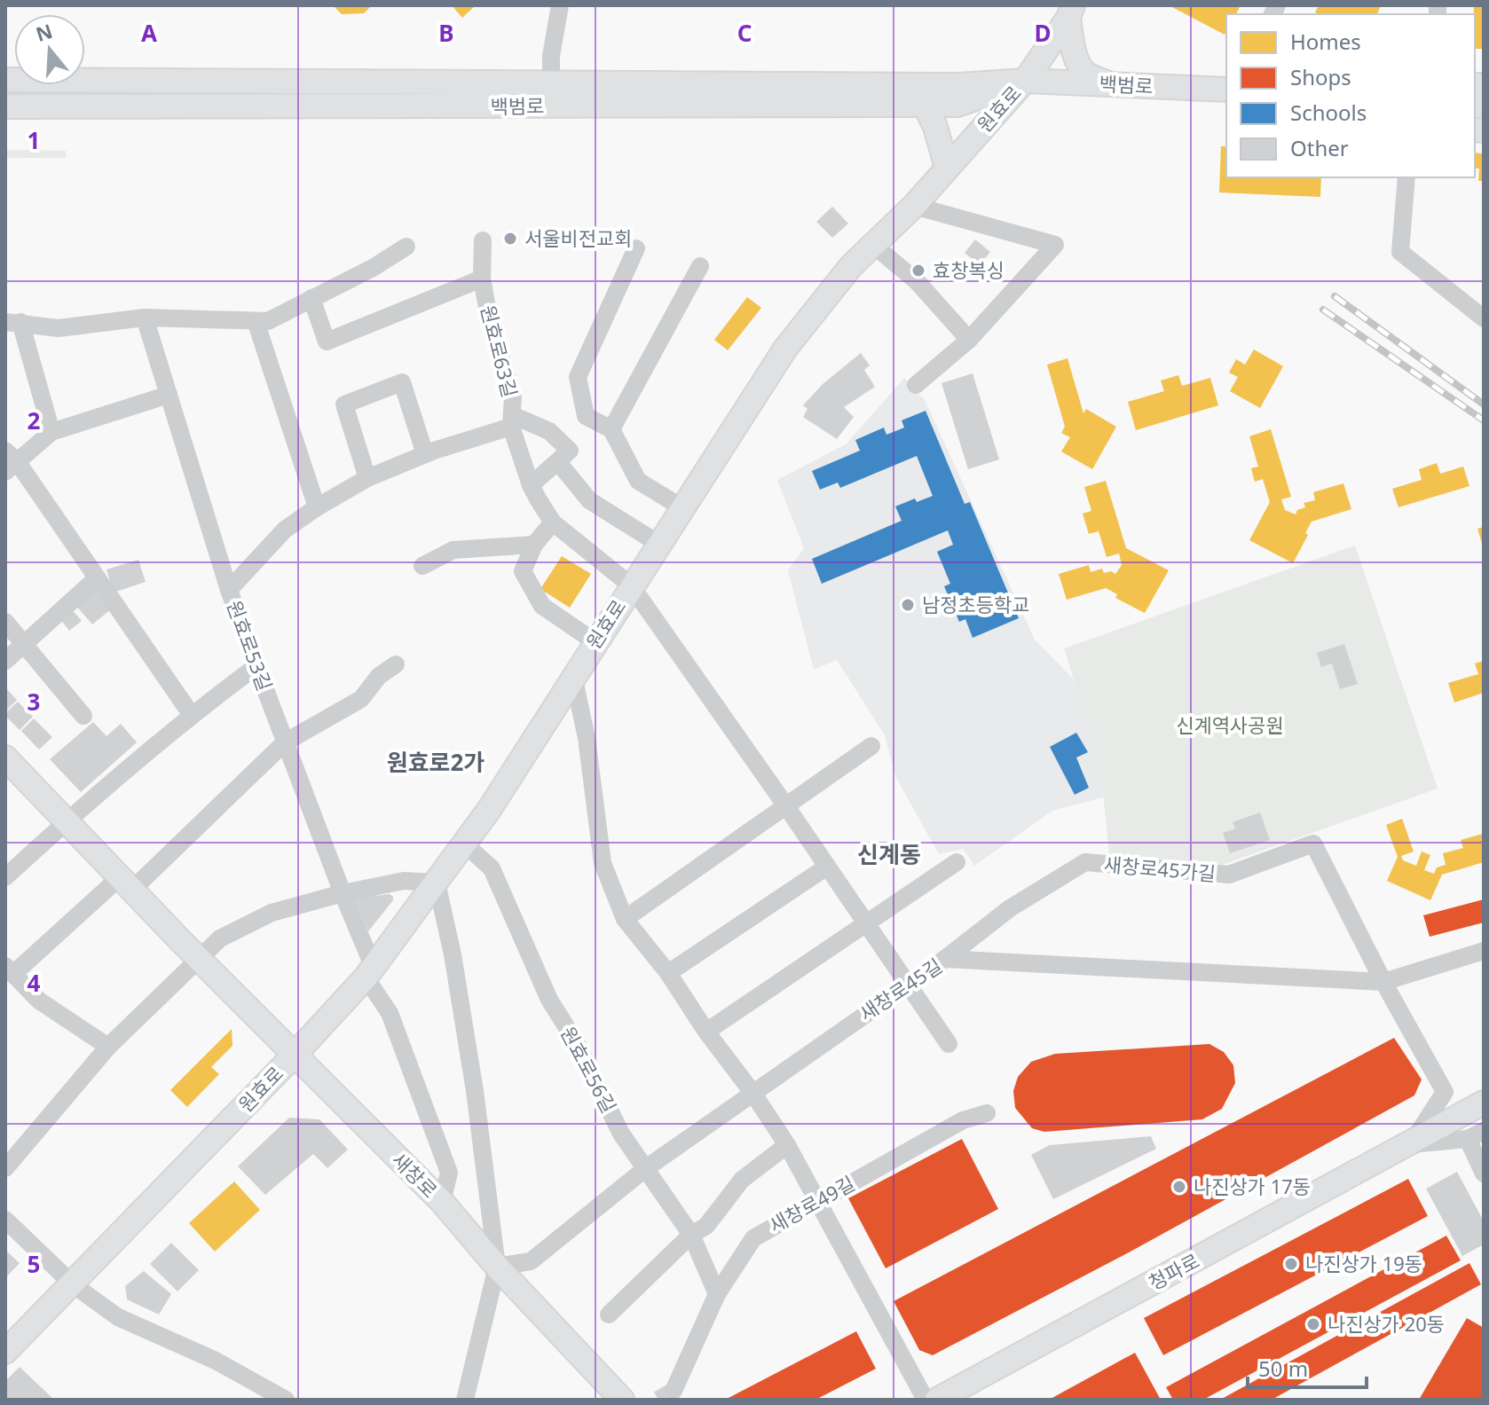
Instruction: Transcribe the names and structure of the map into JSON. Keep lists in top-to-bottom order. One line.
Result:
{"streets":{"main road":["백범로","원효로","새창로","청파로"],"street":["원효로63길","원효로53길","새창로45가길","새창로45길","원효로56길","새창로49길"]},"crossings":[["백범로","원효로"],["원효로","원효로63길"],["원효로","원효로53길"],["원효로","원효로56길"],["원효로","새창로"],["원효로63길","새창로45길"],["원효로53길","새창로"],["새창로45가길","새창로45길"],["새창로45가길","청파로"],["새창로45길","원효로56길"],["새창로45길","새창로"],["새창로45길","청파로"],["원효로56길","새창로49길"]],"districts":["원효로2가","신계동"],"parks":["신계역사공원"],"places":["서울비전교회","효창복싱","남정초등학교","나진상가 17동","나진상가 19동","나진상가 20동"],"legend":["Homes","Shops","Schools","Other"],"scale_bar":"50 m","north":"top","grid":{"columns":["A","B","C","D"],"rows":["1","2","3","4","5"]}}
